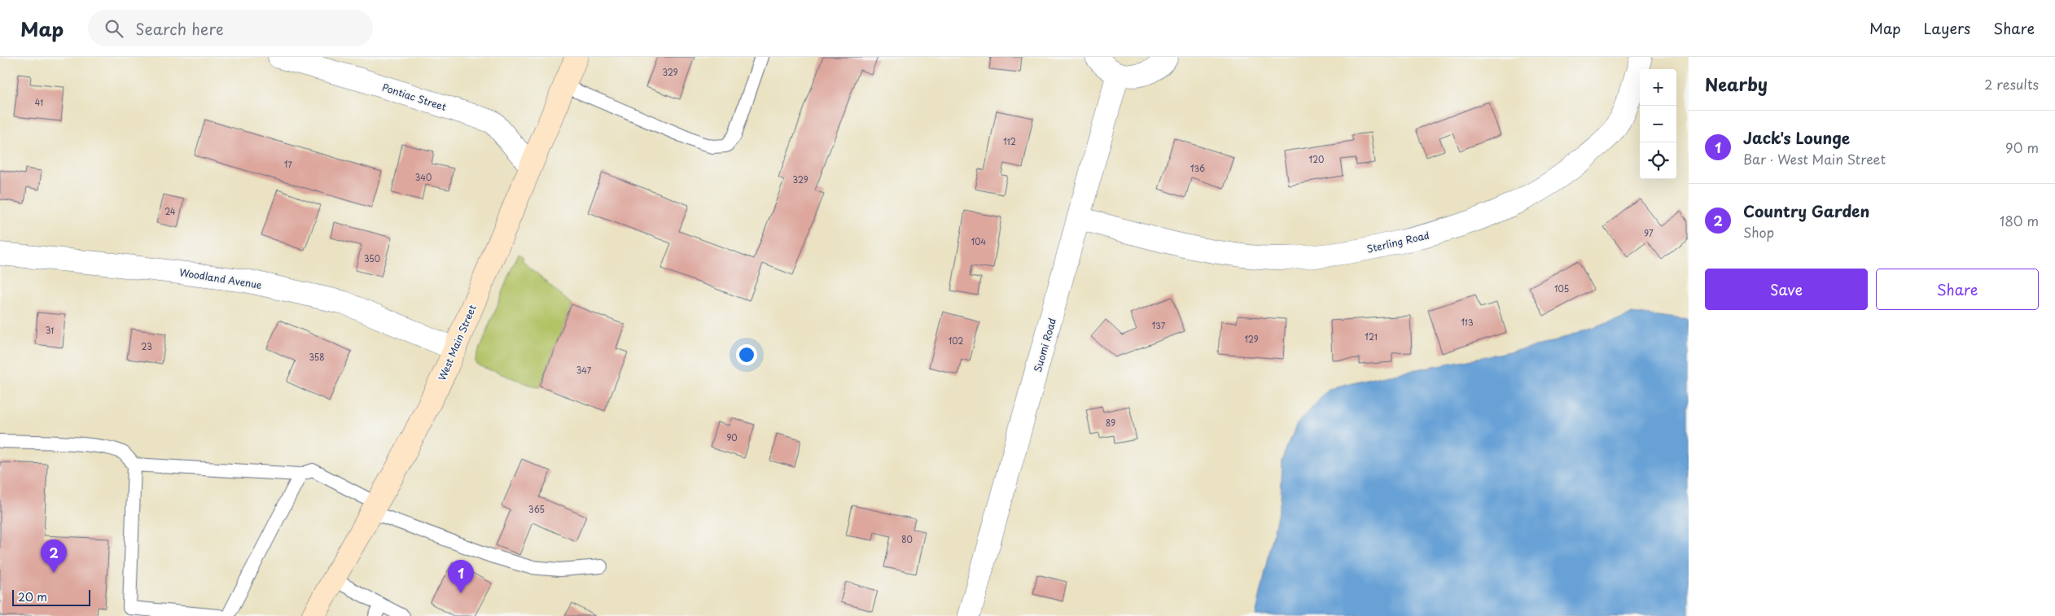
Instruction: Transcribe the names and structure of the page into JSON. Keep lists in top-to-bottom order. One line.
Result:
{"streets":{"main road":["West Main Street"],"street":["Pontiac Street","Sterling Road","Woodland Avenue","Suomi Road"]},"crossings":[["Pontiac Street","West Main Street"],["Sterling Road","Suomi Road"],["Woodland Avenue","West Main Street"]],"house_numbers":["329","41","112","120","17","136","340","329","24","97","104","350","105","113","137","31","121","129","102","23","358","347","89","90","365","80"],"scale_bar":"20 m","page":{"header":"Map","search":"Search here","nav":["Map","Layers","Share"],"heading":["Nearby","2 results"],"map_buttons":["+","−"],"list":[{"mark":"1","name":"Jack's Lounge","note":"Bar · West Main Street","value":"90 m"},{"mark":"2","name":"Country Garden","note":"Shop","value":"180 m"}],"buttons":["Save","Share"],"pins":["2","1"],"scale":"20 m"}}
